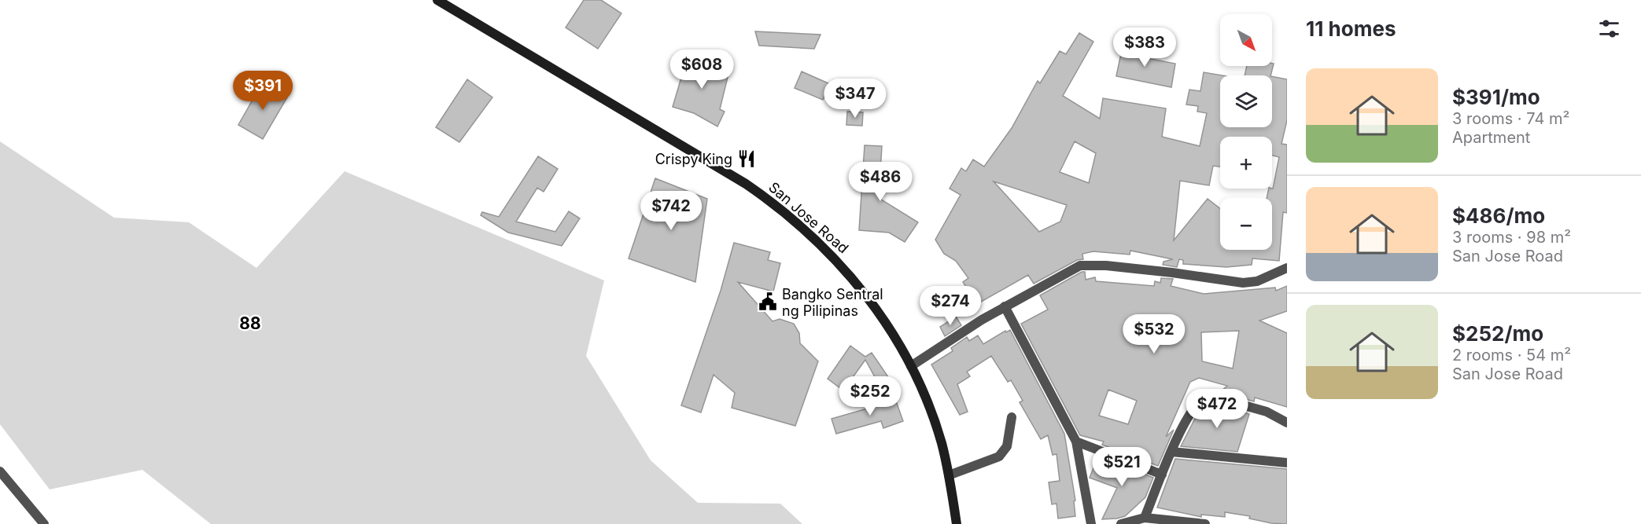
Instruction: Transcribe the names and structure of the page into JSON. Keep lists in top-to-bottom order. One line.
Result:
{"streets":{"main road":["San Jose Road"]},"districts":["88"],"places":{"restaurant":["Crispy King"],"public building":["Bangko Sentral ng Pilipinas"]},"north":"bottom right","page":{"heading":"11 homes","map_buttons":["+","−"],"price":["$383","$608","$391","$347","$486","$742","$274","$532","$252","$472","$521"],"list":[{"name":"$391/mo","note":"3 rooms · 74 m² · Apartment"},{"name":"$486/mo","note":"3 rooms · 98 m² · San Jose Road"},{"name":"$252/mo","note":"2 rooms · 54 m² · San Jose Road"}]}}
